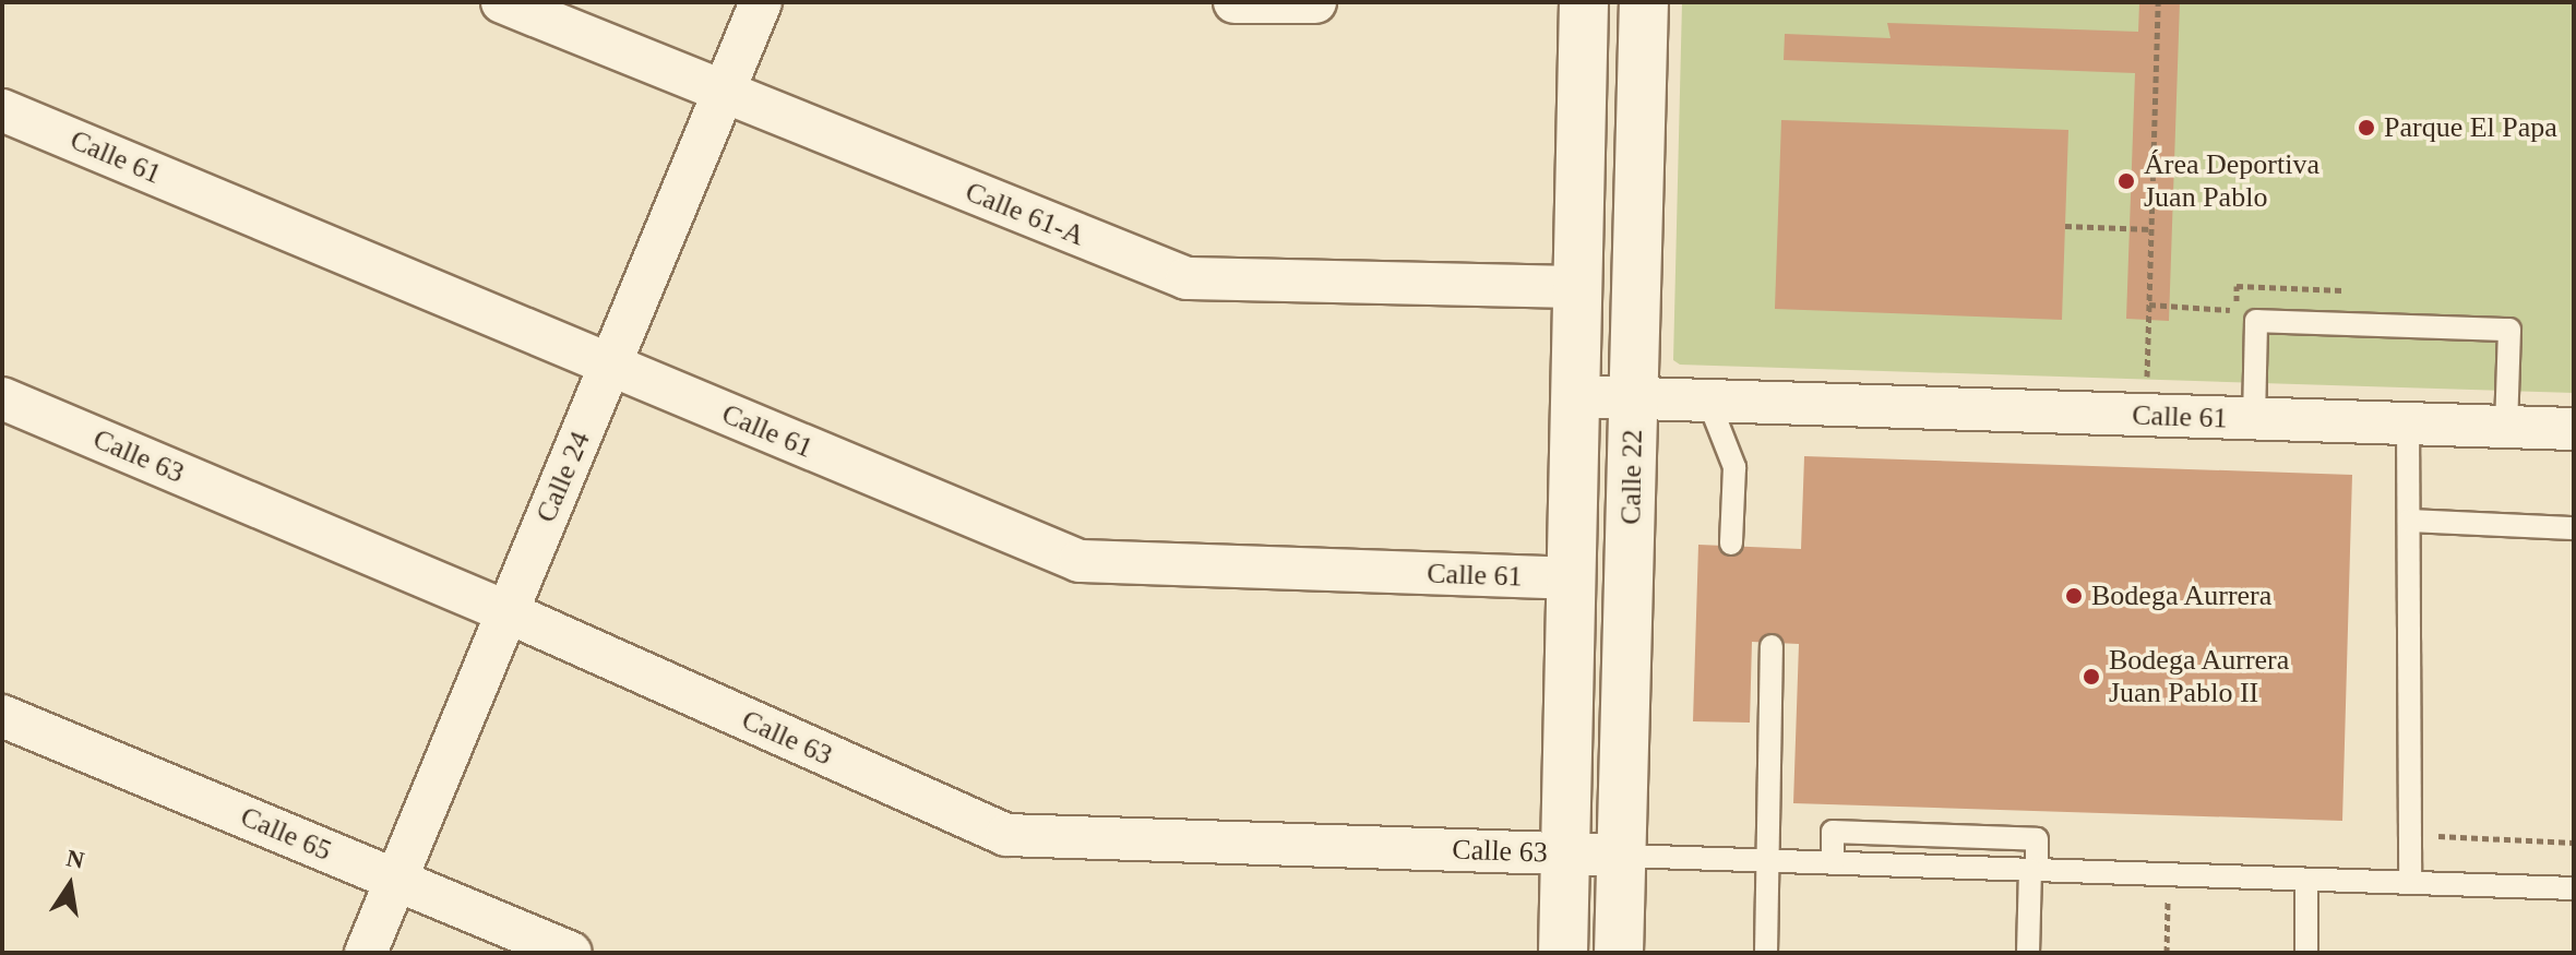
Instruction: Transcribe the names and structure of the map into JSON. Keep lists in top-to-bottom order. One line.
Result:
{"streets":{"street":["Calle 61","Calle 61-A","Calle 63","Calle 24","Calle 22","Calle 65"]},"crossings":[["Calle 61","Calle 24"],["Calle 61","Calle 22"],["Calle 61-A","Calle 24"],["Calle 61-A","Calle 22"],["Calle 63","Calle 24"],["Calle 63","Calle 22"],["Calle 24","Calle 65"]],"places":["Parque El Papa","Área Deportiva Juan Pablo","Bodega Aurrera","Bodega Aurrera Juan Pablo II"],"north":"top"}
